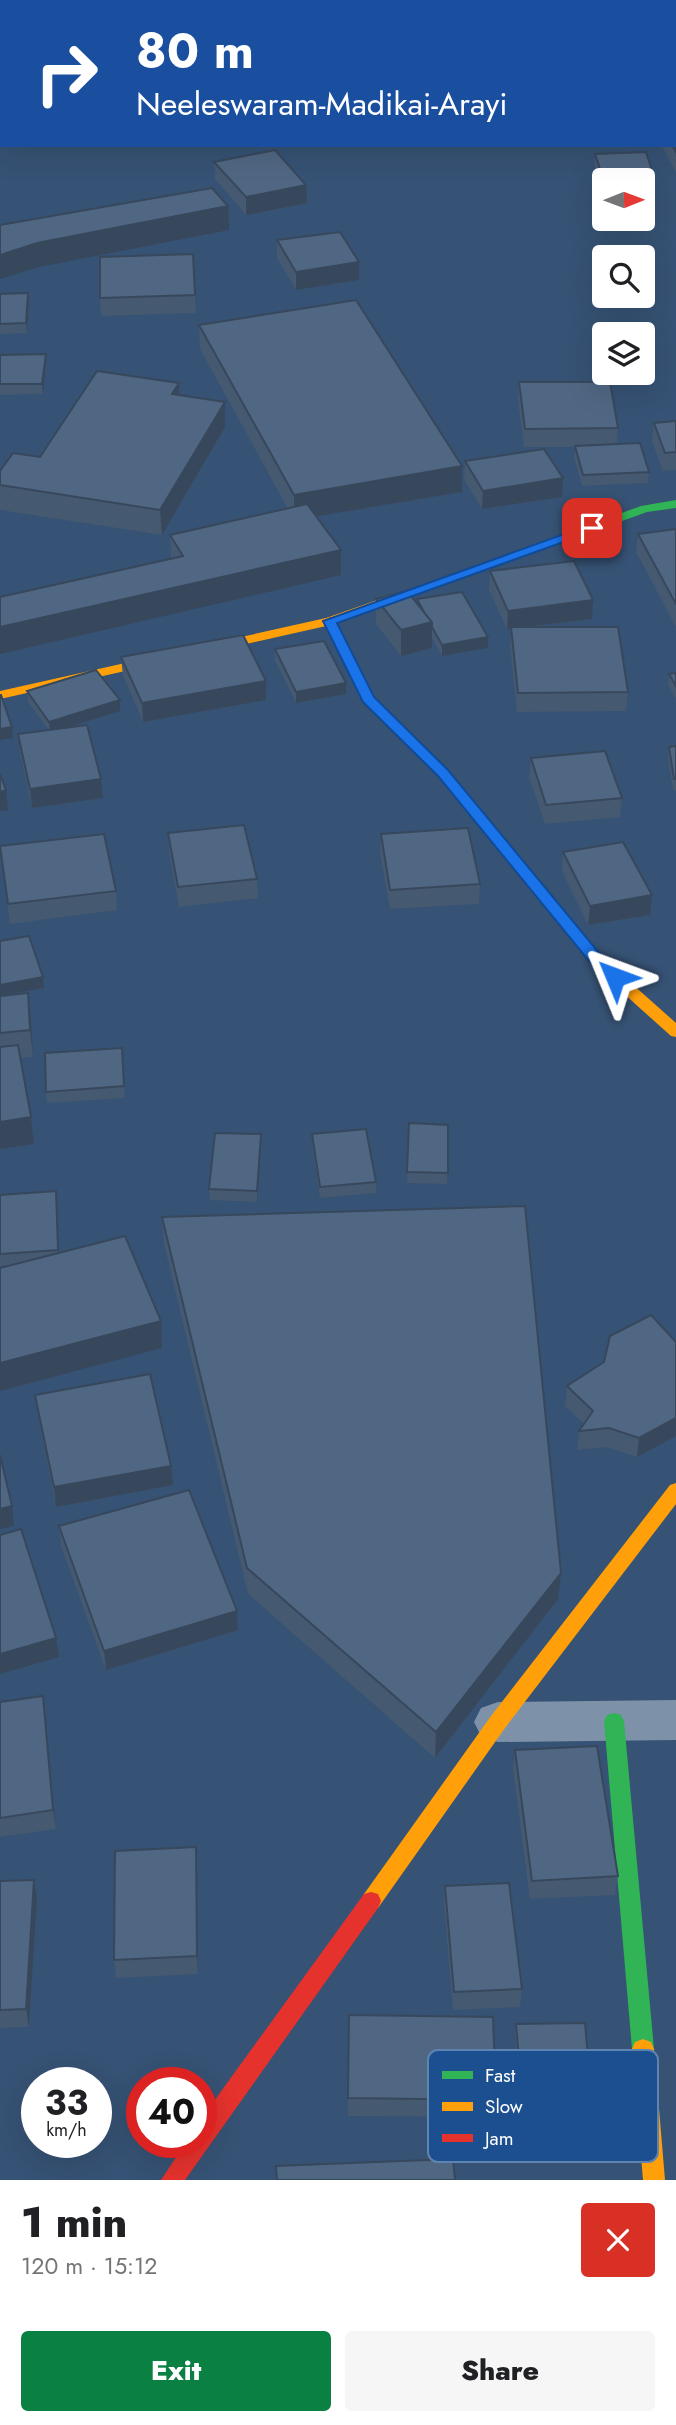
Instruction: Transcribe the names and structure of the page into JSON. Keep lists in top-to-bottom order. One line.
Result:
{"legend":["Fast","Slow","Jam"],"north":"right","page":{"turn":["80 m","Neeleswaram-Madikai-Arayi"],"speed":"33 km/h","limit":"40","heading":["1 min","120 m · 15:12"],"buttons":["Exit","Share"]}}
